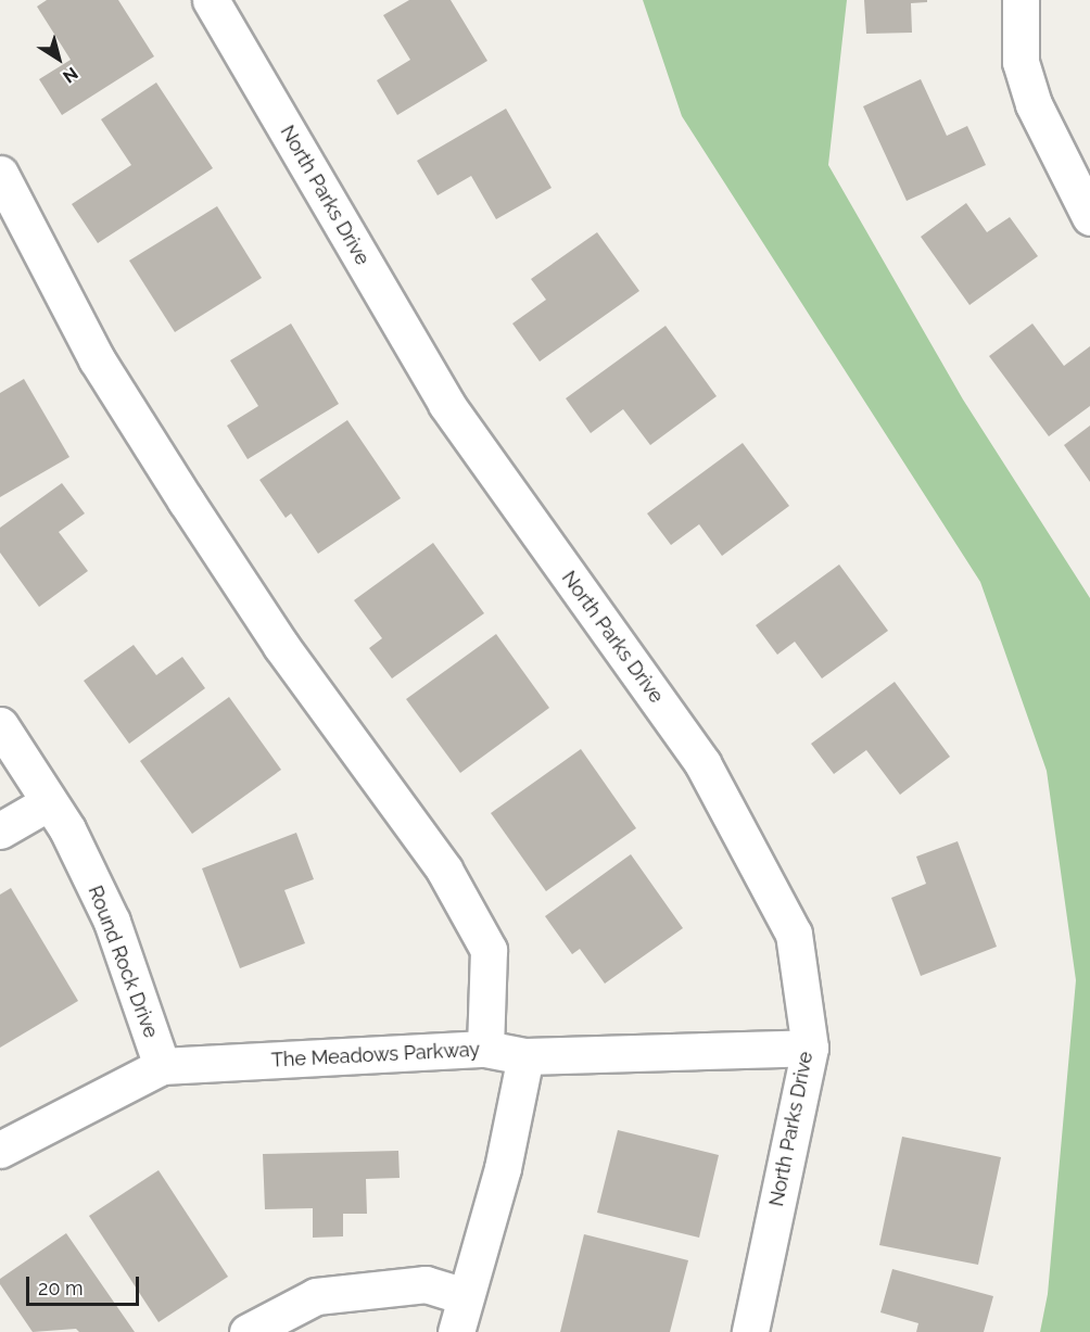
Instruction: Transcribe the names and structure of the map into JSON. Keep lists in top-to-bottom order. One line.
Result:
{"streets":{"street":["North Parks Drive","Round Rock Drive","The Meadows Parkway"]},"crossings":[["North Parks Drive","The Meadows Parkway"],["Round Rock Drive","The Meadows Parkway"]],"scale_bar":"20 m","north":"bottom right"}
